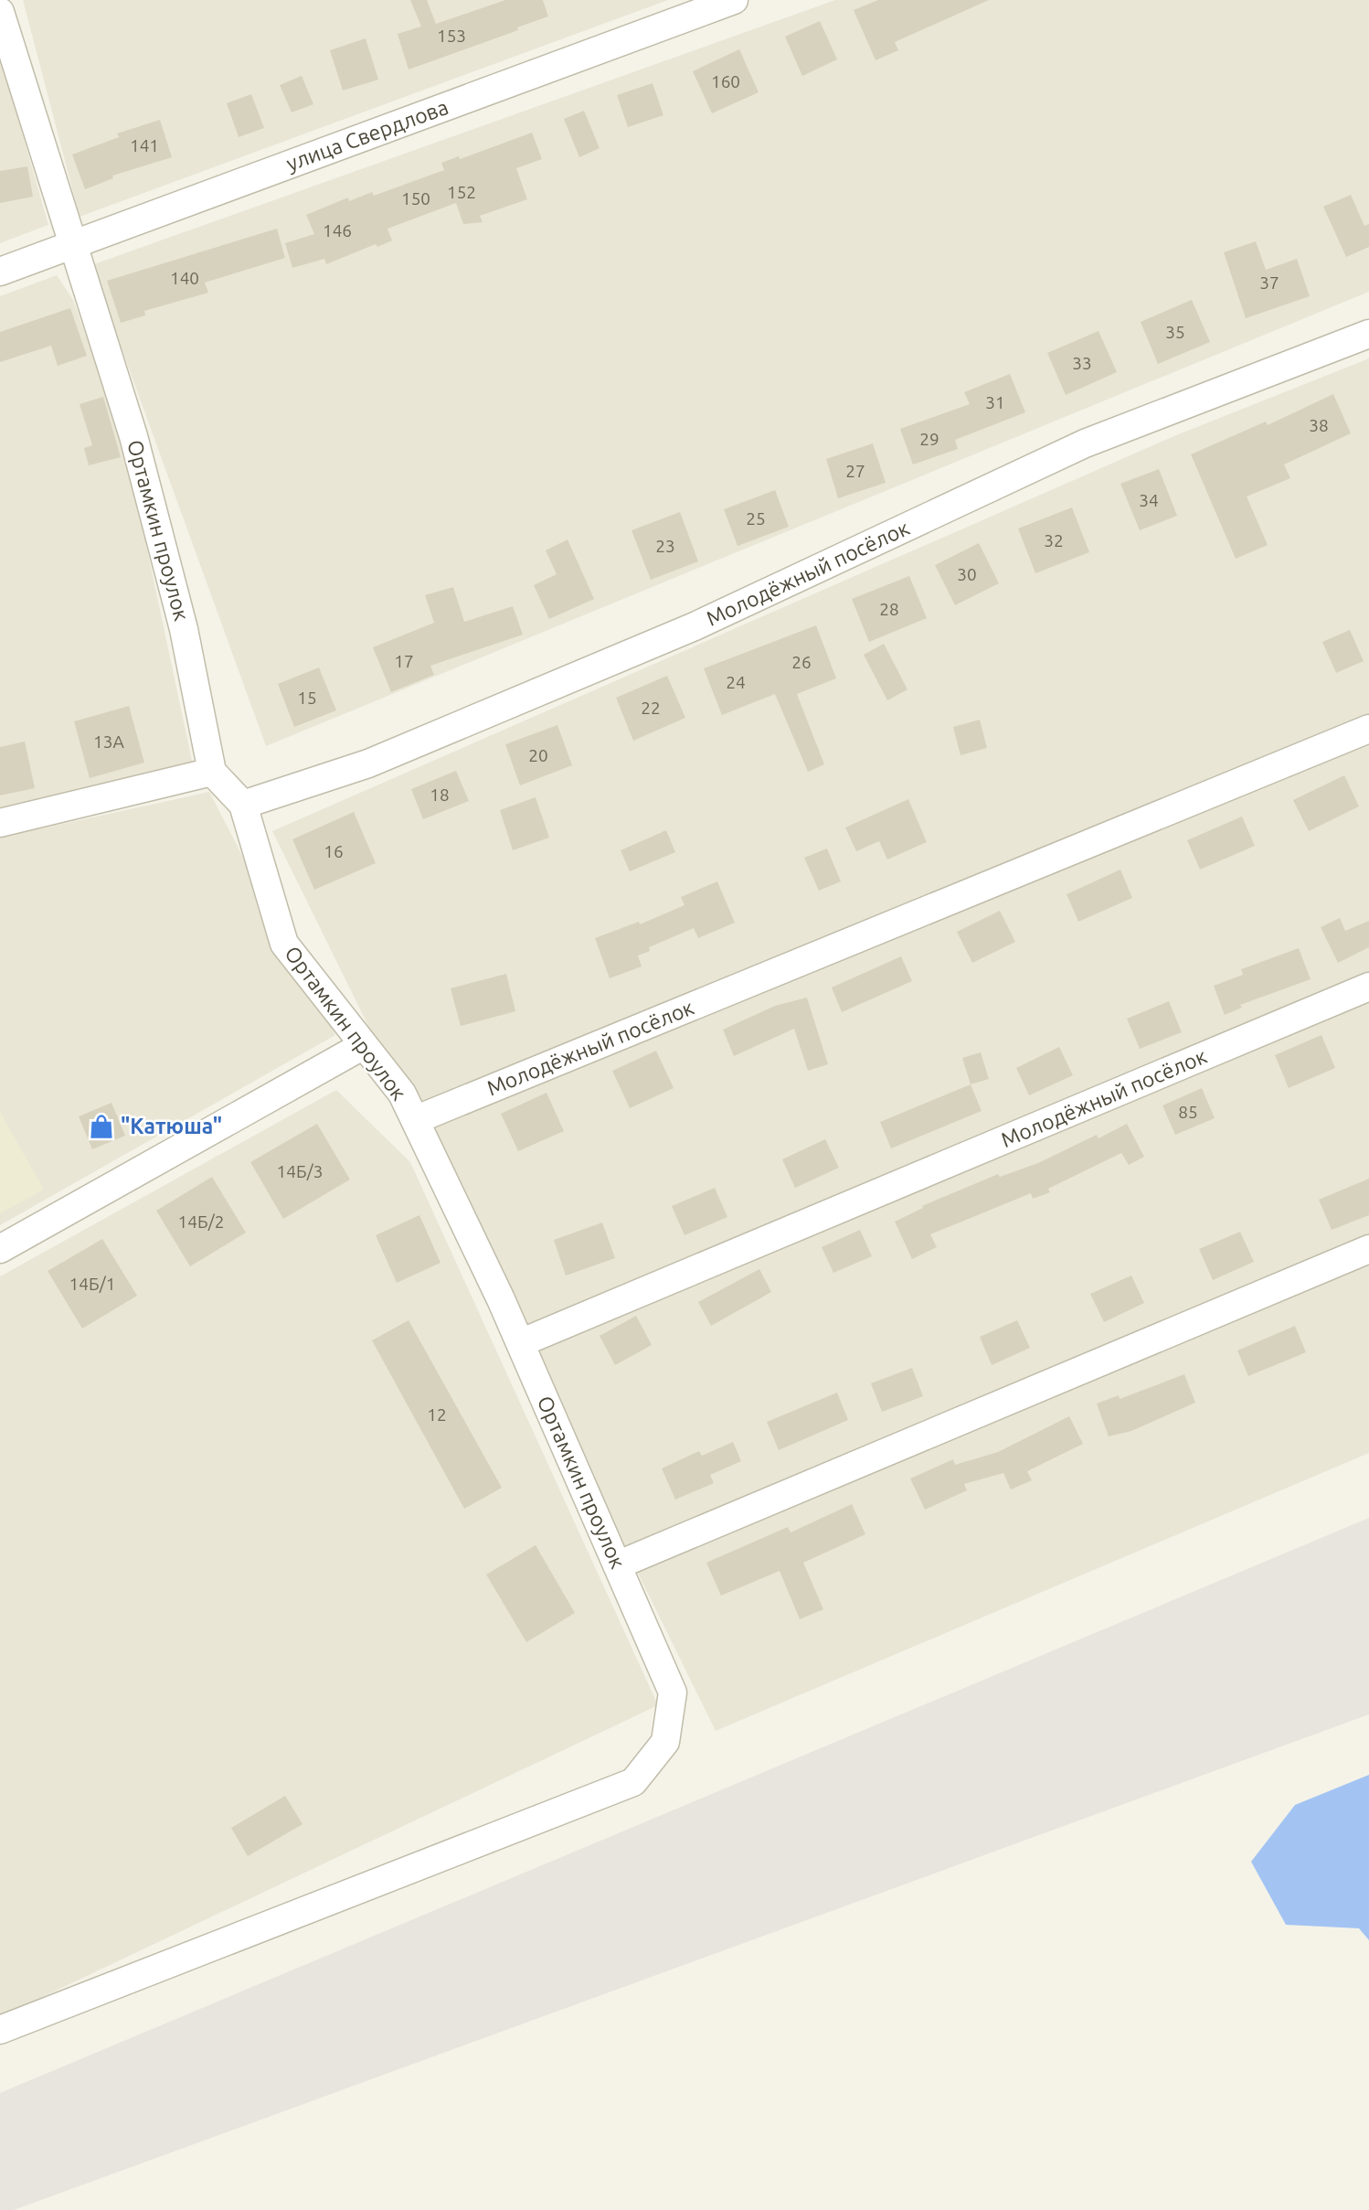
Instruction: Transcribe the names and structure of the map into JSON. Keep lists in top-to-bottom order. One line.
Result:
{"streets":{"street":["улица Свердлова","Ортамкин проулок","Молодёжный посёлок"]},"crossings":[["улица Свердлова","Ортамкин проулок"],["Ортамкин проулок","Молодёжный посёлок"]],"places":{"shop":["\"Катюша\""]},"house_numbers":["153","160","141","152","150","146","140","37","35","33","31","38","29","27","34","25","32","23","30","28","17","26","24","15","22","13А","20","18","16","85","14Б/3","14Б/2","14Б/1","12"]}
